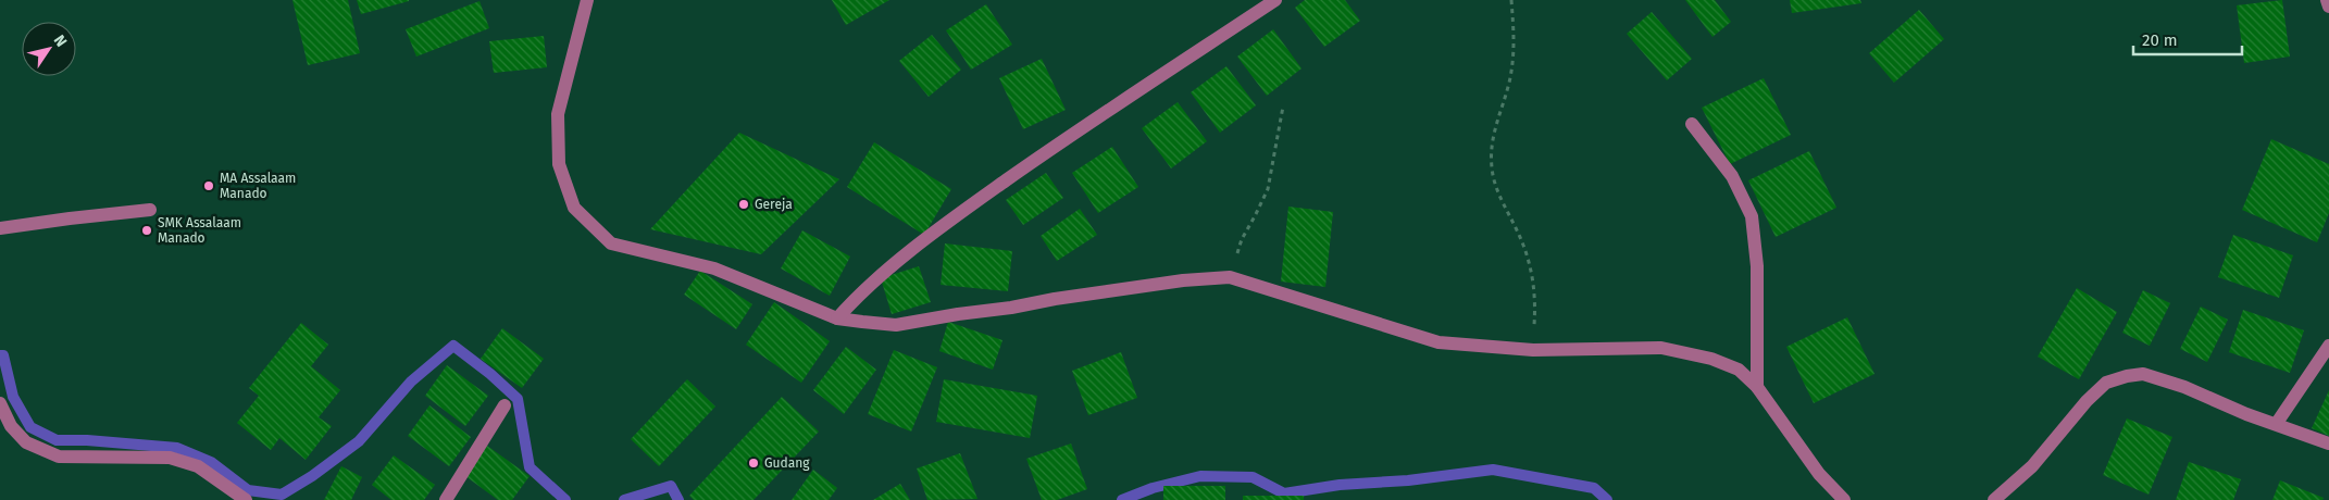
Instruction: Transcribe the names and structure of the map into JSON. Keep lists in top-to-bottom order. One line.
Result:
{"places":["MA Assalaam Manado","Gereja","SMK Assalaam Manado","Gudang"],"scale_bar":"20 m","north":"top right"}
